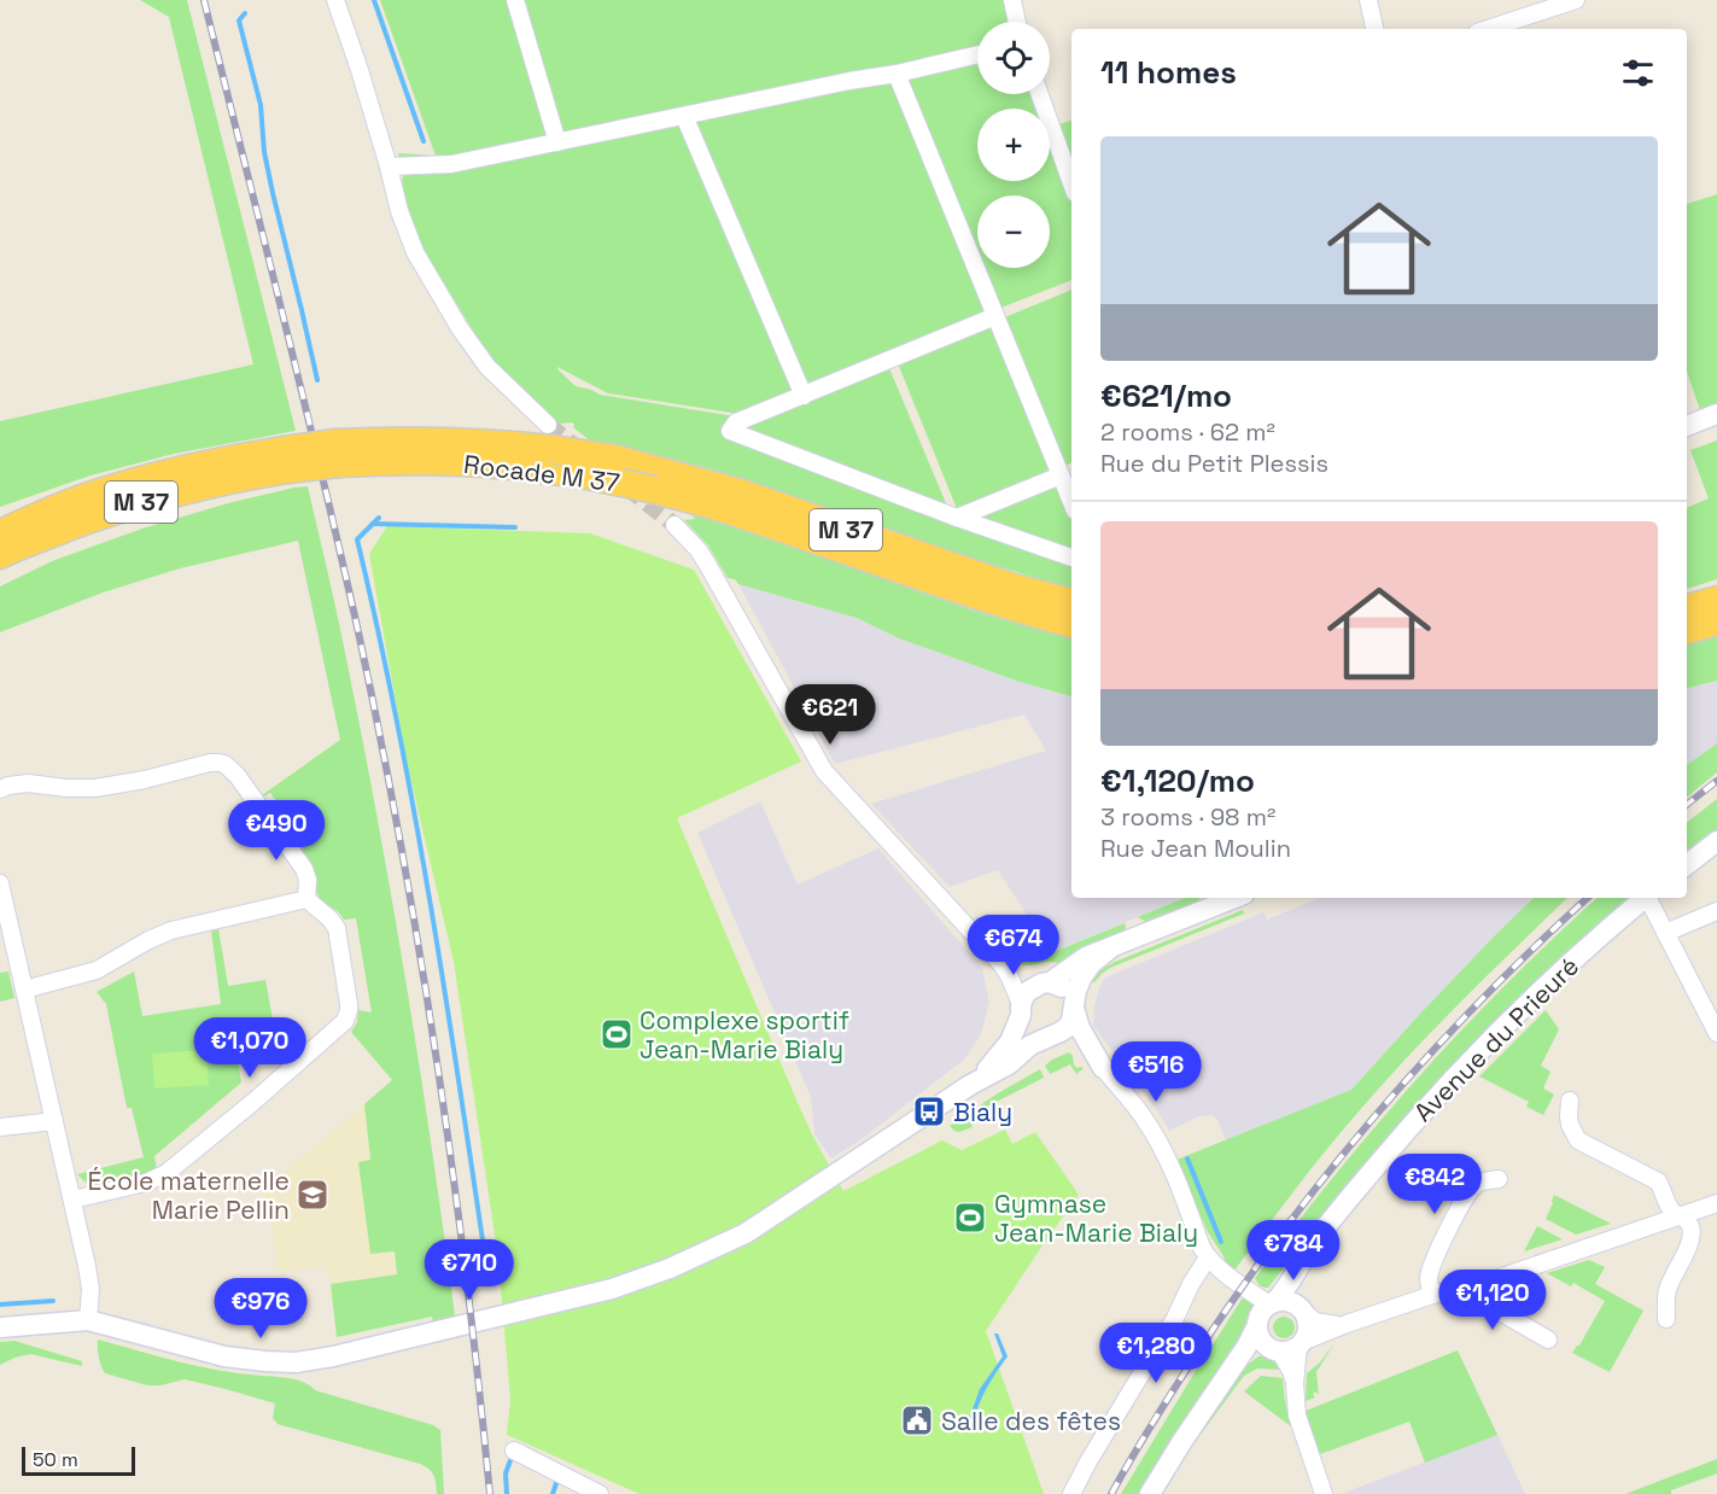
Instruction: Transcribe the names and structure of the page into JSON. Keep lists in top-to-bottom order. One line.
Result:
{"streets":{"highway":["Rocade M 37","M 37"],"street":["Avenue du Prieuré"]},"places":{"sports":["Complexe sportif Jean-Marie Bialy","Gymnase Jean-Marie Bialy"],"bus stop":["Bialy"],"school or university":["École maternelle Marie Pellin"],"public building":["Salle des fêtes"]},"scale_bar":"50 m","page":{"map_buttons":["+","−"],"heading":"11 homes","list":[{"name":"€621/mo","note":"2 rooms · 62 m² · Rue du Petit Plessis"},{"name":"€1,120/mo","note":"3 rooms · 98 m² · Rue Jean Moulin"}],"price":["€621","€490","€674","€1,070","€516","€842","€784","€710","€1,120","€976","€1,280"],"scale":"50 m"}}
